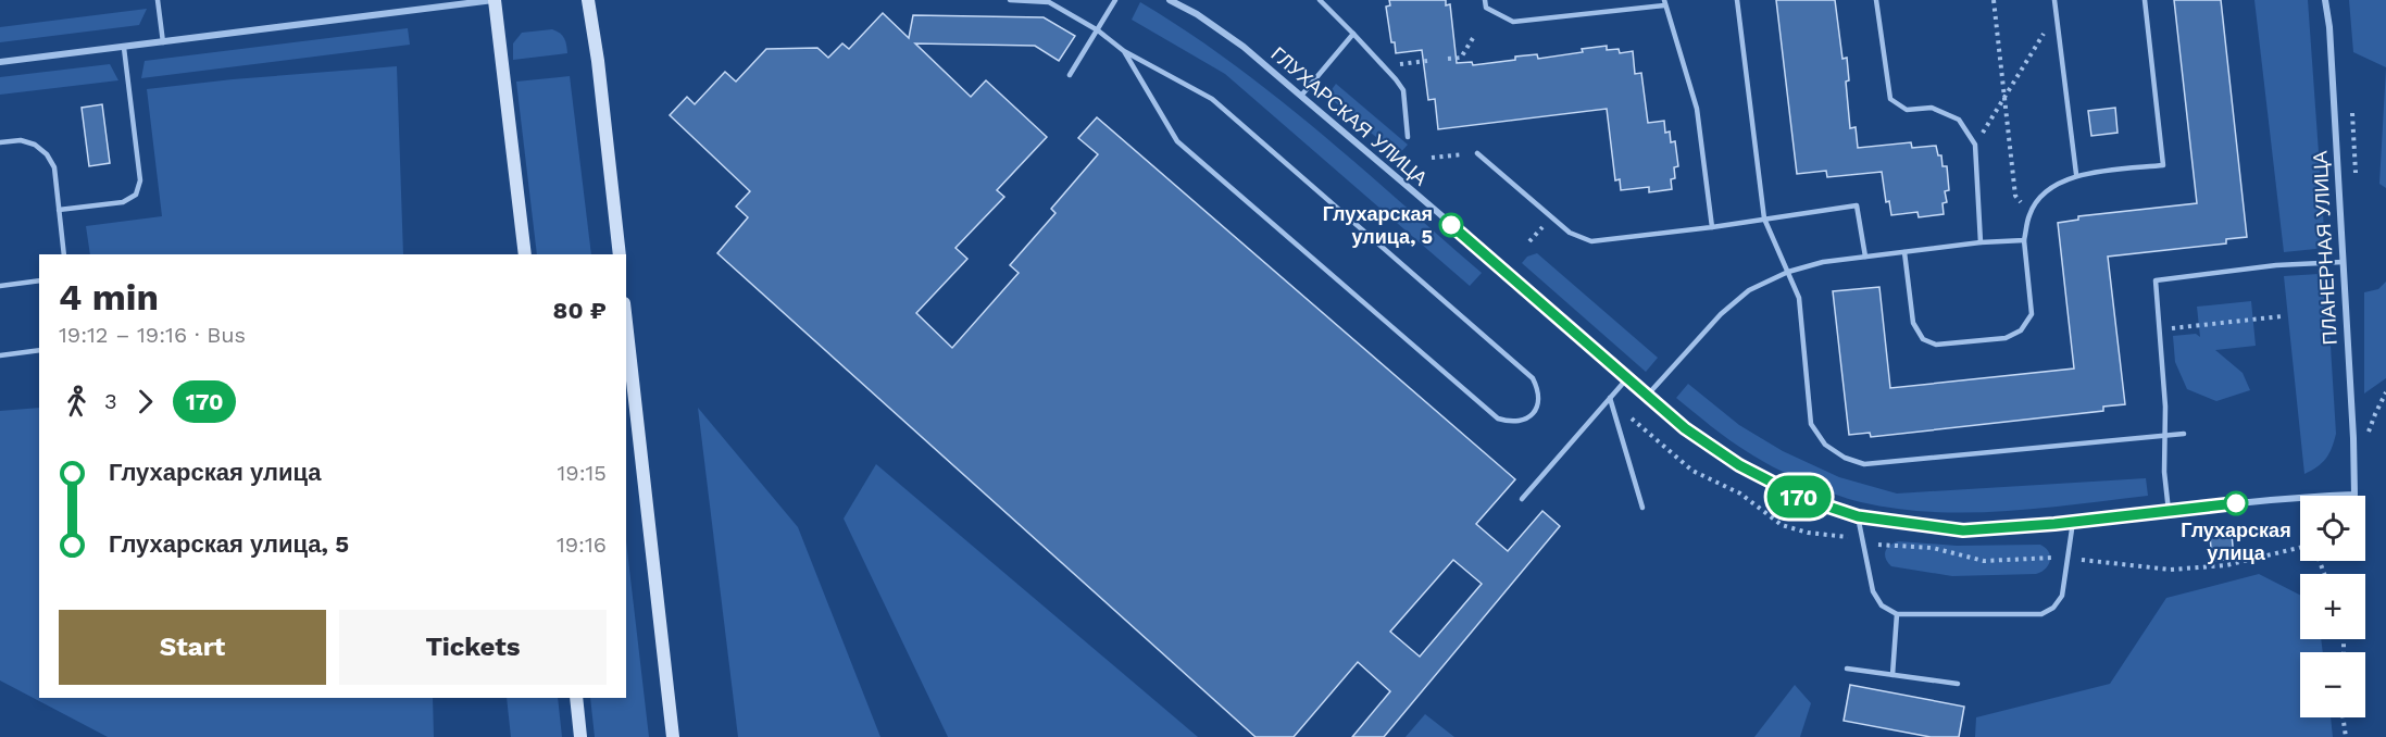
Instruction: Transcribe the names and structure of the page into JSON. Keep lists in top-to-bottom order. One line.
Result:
{"streets":{"street":["ГЛУХАРСКАЯ УЛИЦА","ПЛАНЕРНАЯ УЛИЦА"]},"crossings":[["ГЛУХАРСКАЯ УЛИЦА","ПЛАНЕРНАЯ УЛИЦА"]],"places":["Глухарская улица, 5","Глухарская улица"],"lines":["bus line 170"],"page":{"on_map":"170","heading":["4 min","19:12 – 19:16 · Bus","80 ₽"],"legs":["3","170"],"list":[{"name":"Глухарская улица","value":"19:15"},{"name":"Глухарская улица, 5","value":"19:16"}],"map_buttons":["+","−"],"buttons":["Start","Tickets"]}}
